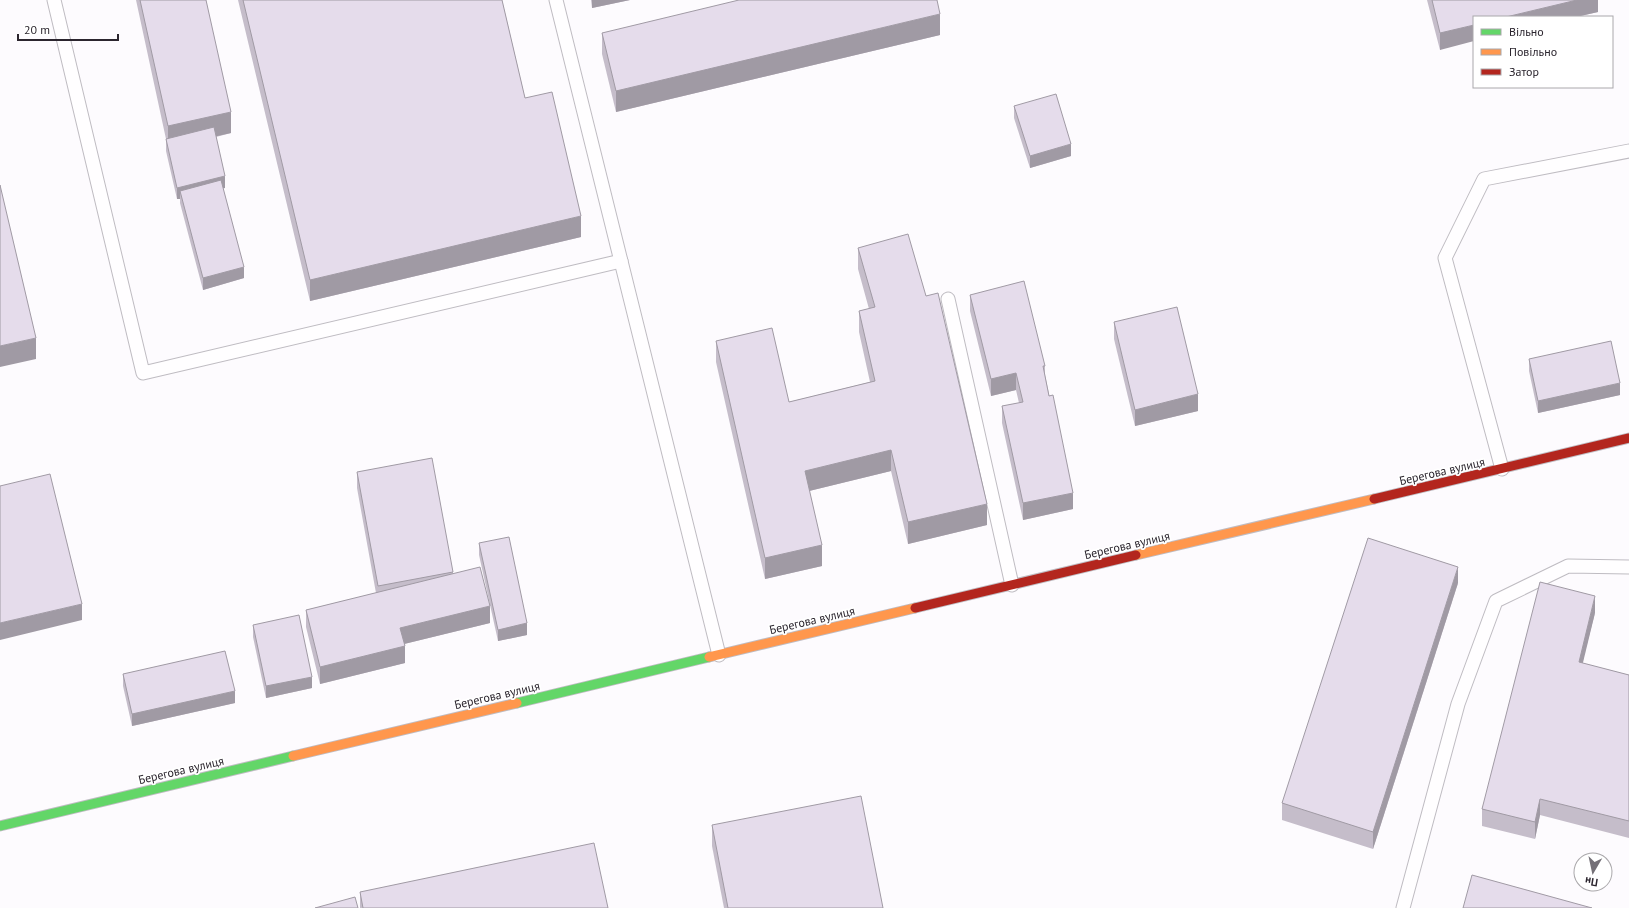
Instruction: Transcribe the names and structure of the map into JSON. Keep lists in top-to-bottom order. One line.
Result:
{"streets":{"street":["Берегова вулиця"]},"legend":["Вільно","Повільно","Затор"],"scale_bar":"20 m","north":"bottom"}
